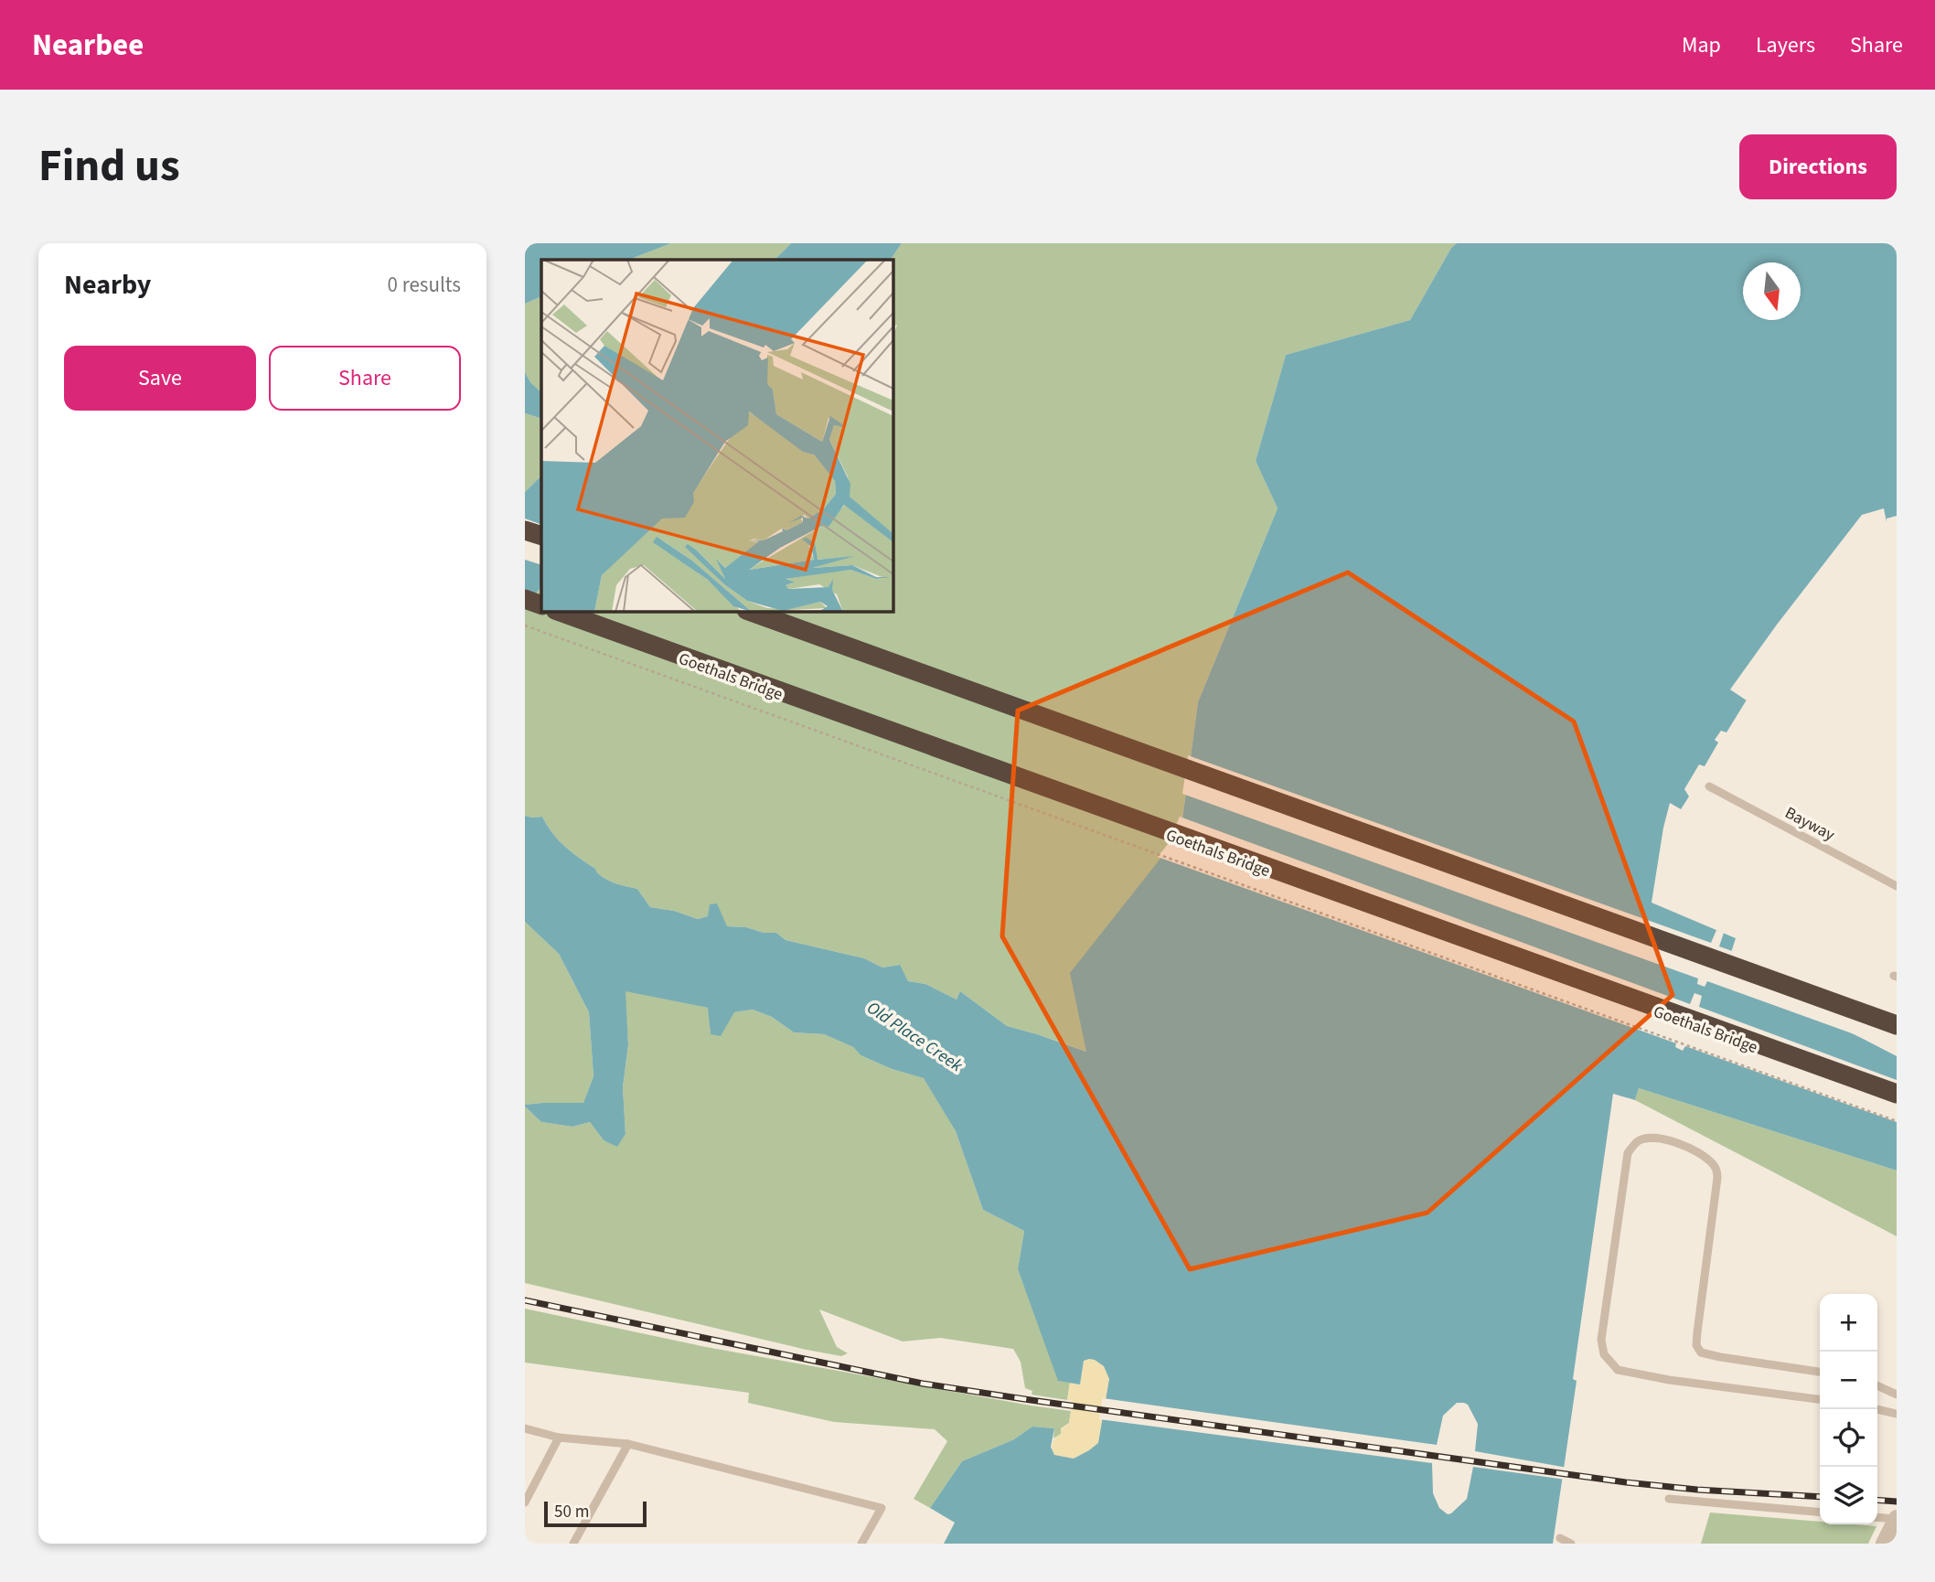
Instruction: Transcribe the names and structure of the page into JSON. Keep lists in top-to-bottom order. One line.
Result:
{"streets":{"highway":["Goethals Bridge"],"lane":["Bayway"]},"water":["Old Place Creek"],"scale_bar":"50 m","north":"bottom","page":{"header":"Nearbee","nav":["Map","Layers","Share"],"title":"Find us","buttons":["Directions",["Save","Share"]],"heading":["Nearby","0 results"],"map_buttons":["+","−"],"scale":"50 m"}}
